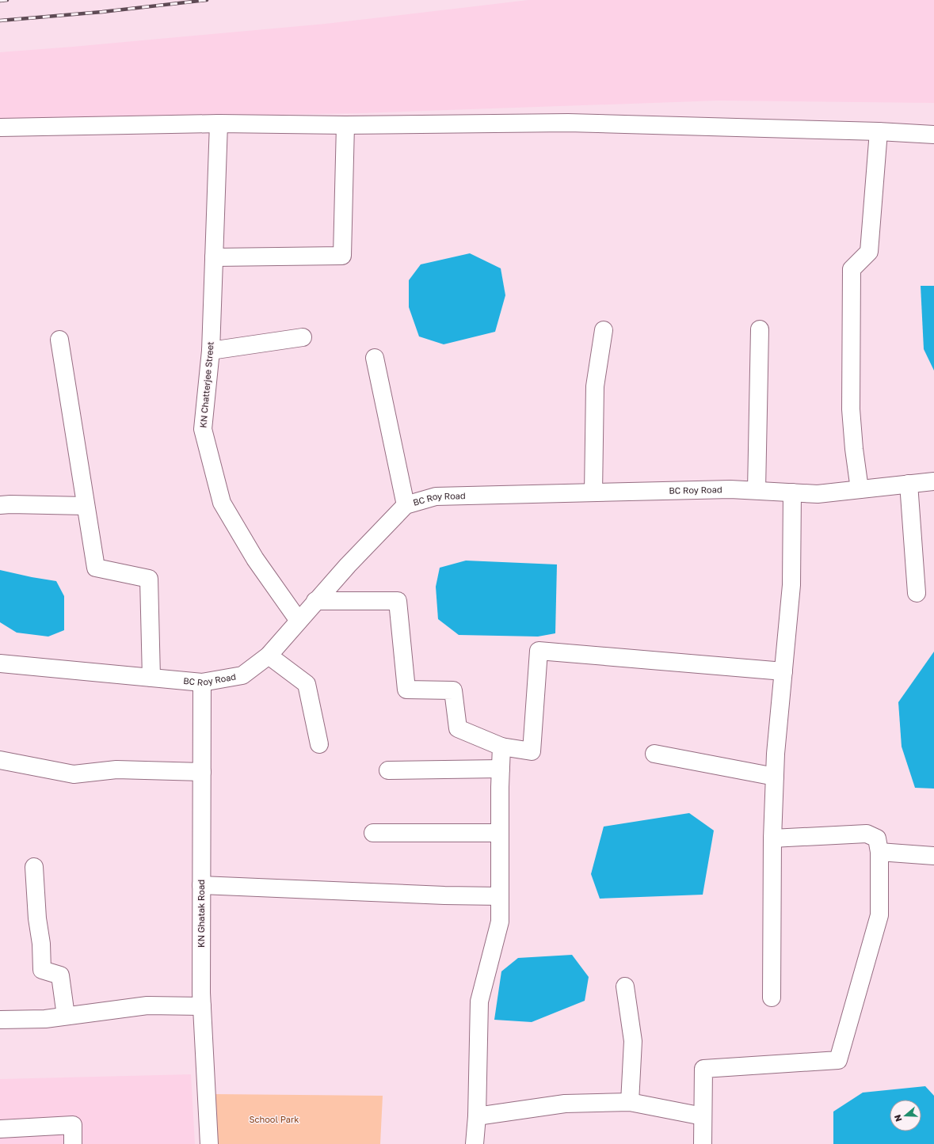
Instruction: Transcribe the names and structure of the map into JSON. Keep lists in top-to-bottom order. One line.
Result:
{"streets":{"street":["KN Chatterjee Street","BC Roy Road","KN Ghatak Road"]},"crossings":[["KN Chatterjee Street","BC Roy Road"],["BC Roy Road","KN Ghatak Road"]],"parks":["School Park"],"north":"left"}
